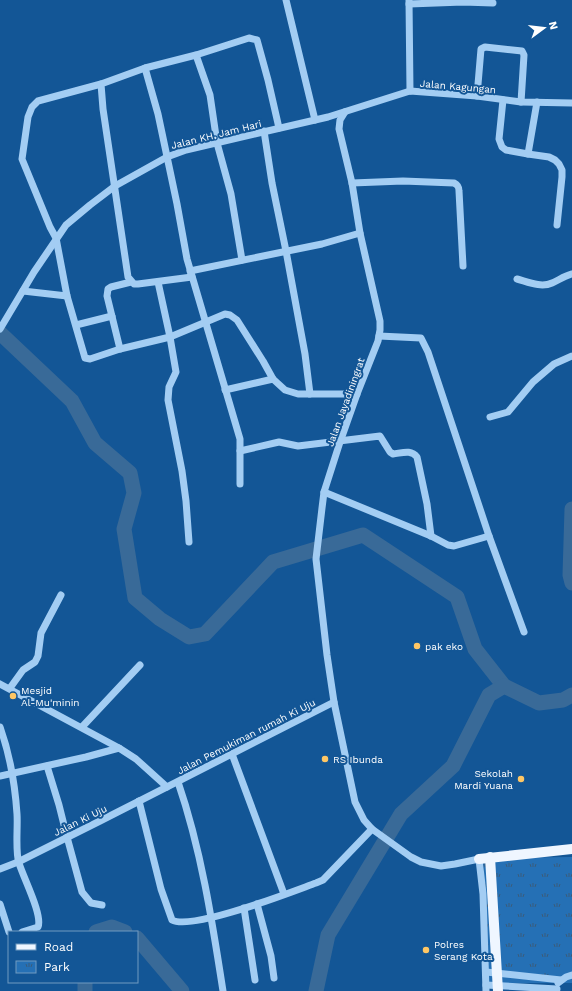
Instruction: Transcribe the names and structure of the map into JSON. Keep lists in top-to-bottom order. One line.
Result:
{"streets":{"street":["Jalan Kagungan","Jalan KH. Jam Hari","Jalan Jayadiningrat","Jalan Pemukiman rumah Ki Uju","Jalan Ki Uju"]},"crossings":[["Jalan Kagungan","Jalan KH. Jam Hari"],["Jalan Kagungan","Jalan Jayadiningrat"],["Jalan KH. Jam Hari","Jalan Jayadiningrat"],["Jalan Jayadiningrat","Jalan Pemukiman rumah Ki Uju"],["Jalan Pemukiman rumah Ki Uju","Jalan Ki Uju"]],"places":["pak eko","Mesjid Al-Mu'minin","RS Ibunda","Sekolah Mardi Yuana","Polres Serang Kota"],"legend":["Road","Park"],"north":"right"}
